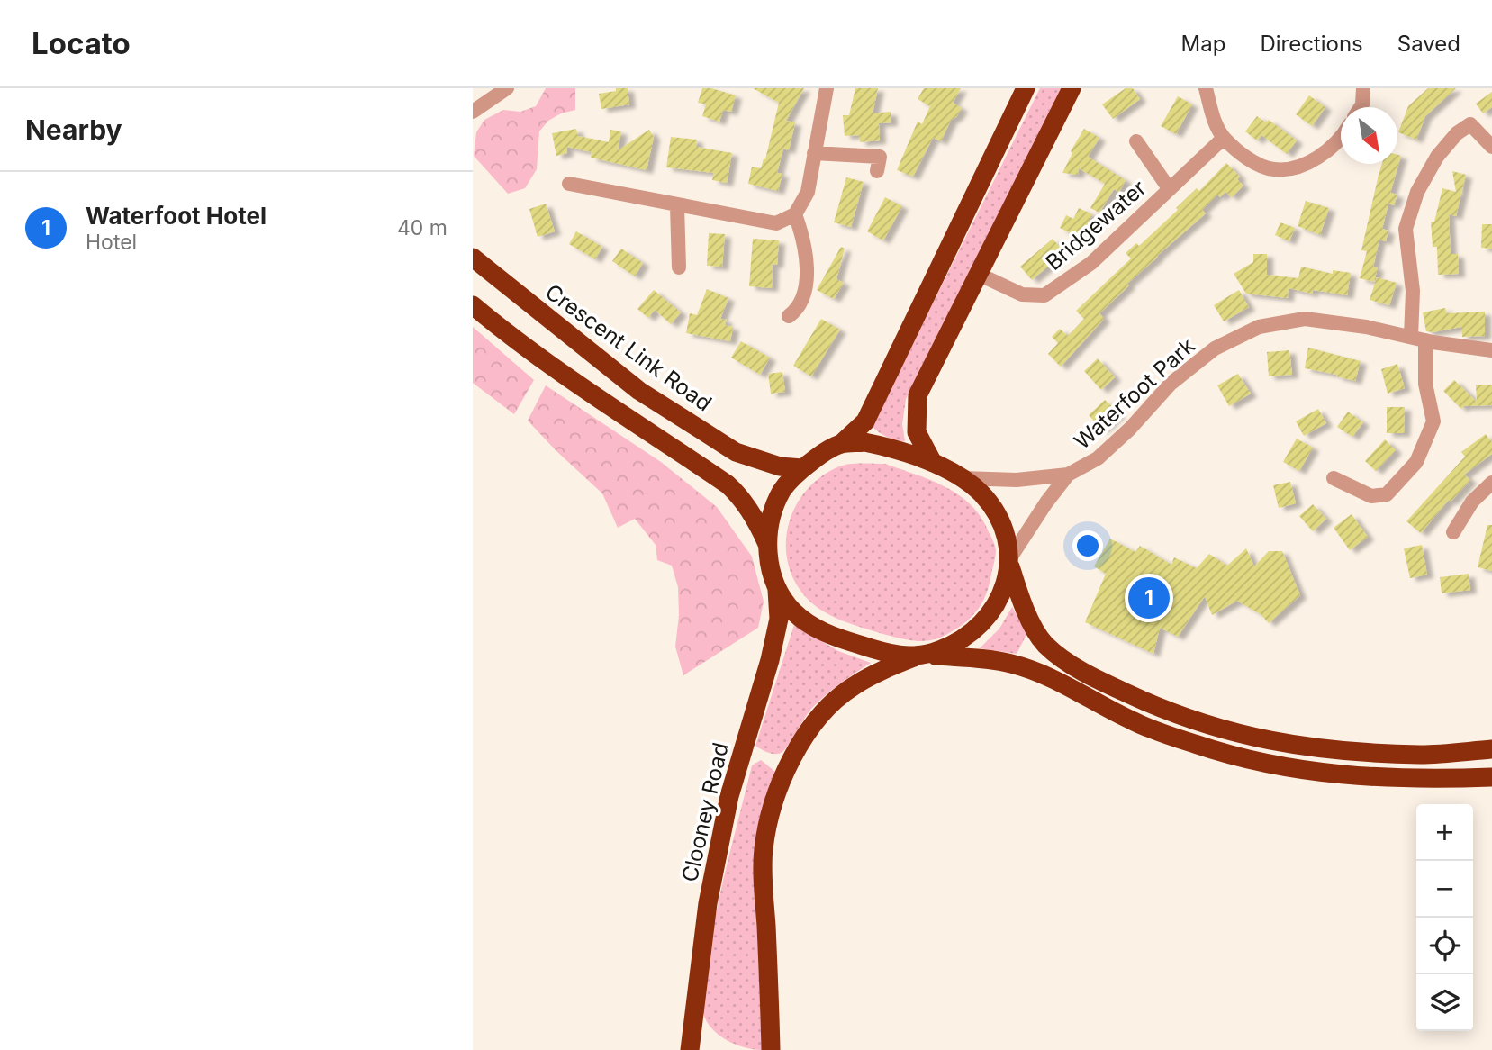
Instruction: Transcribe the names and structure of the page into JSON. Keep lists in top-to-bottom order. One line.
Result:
{"streets":{"highway":["Crescent Link Road","Clooney Road"],"street":["Bridgewater","Waterfoot Park"]},"north":"bottom right","page":{"header":"Locato","nav":["Map","Directions","Saved"],"heading":"Nearby","list":[{"mark":"1","name":"Waterfoot Hotel","note":"Hotel","value":"40 m"}],"pins":"1","map_buttons":["+","−"]}}
